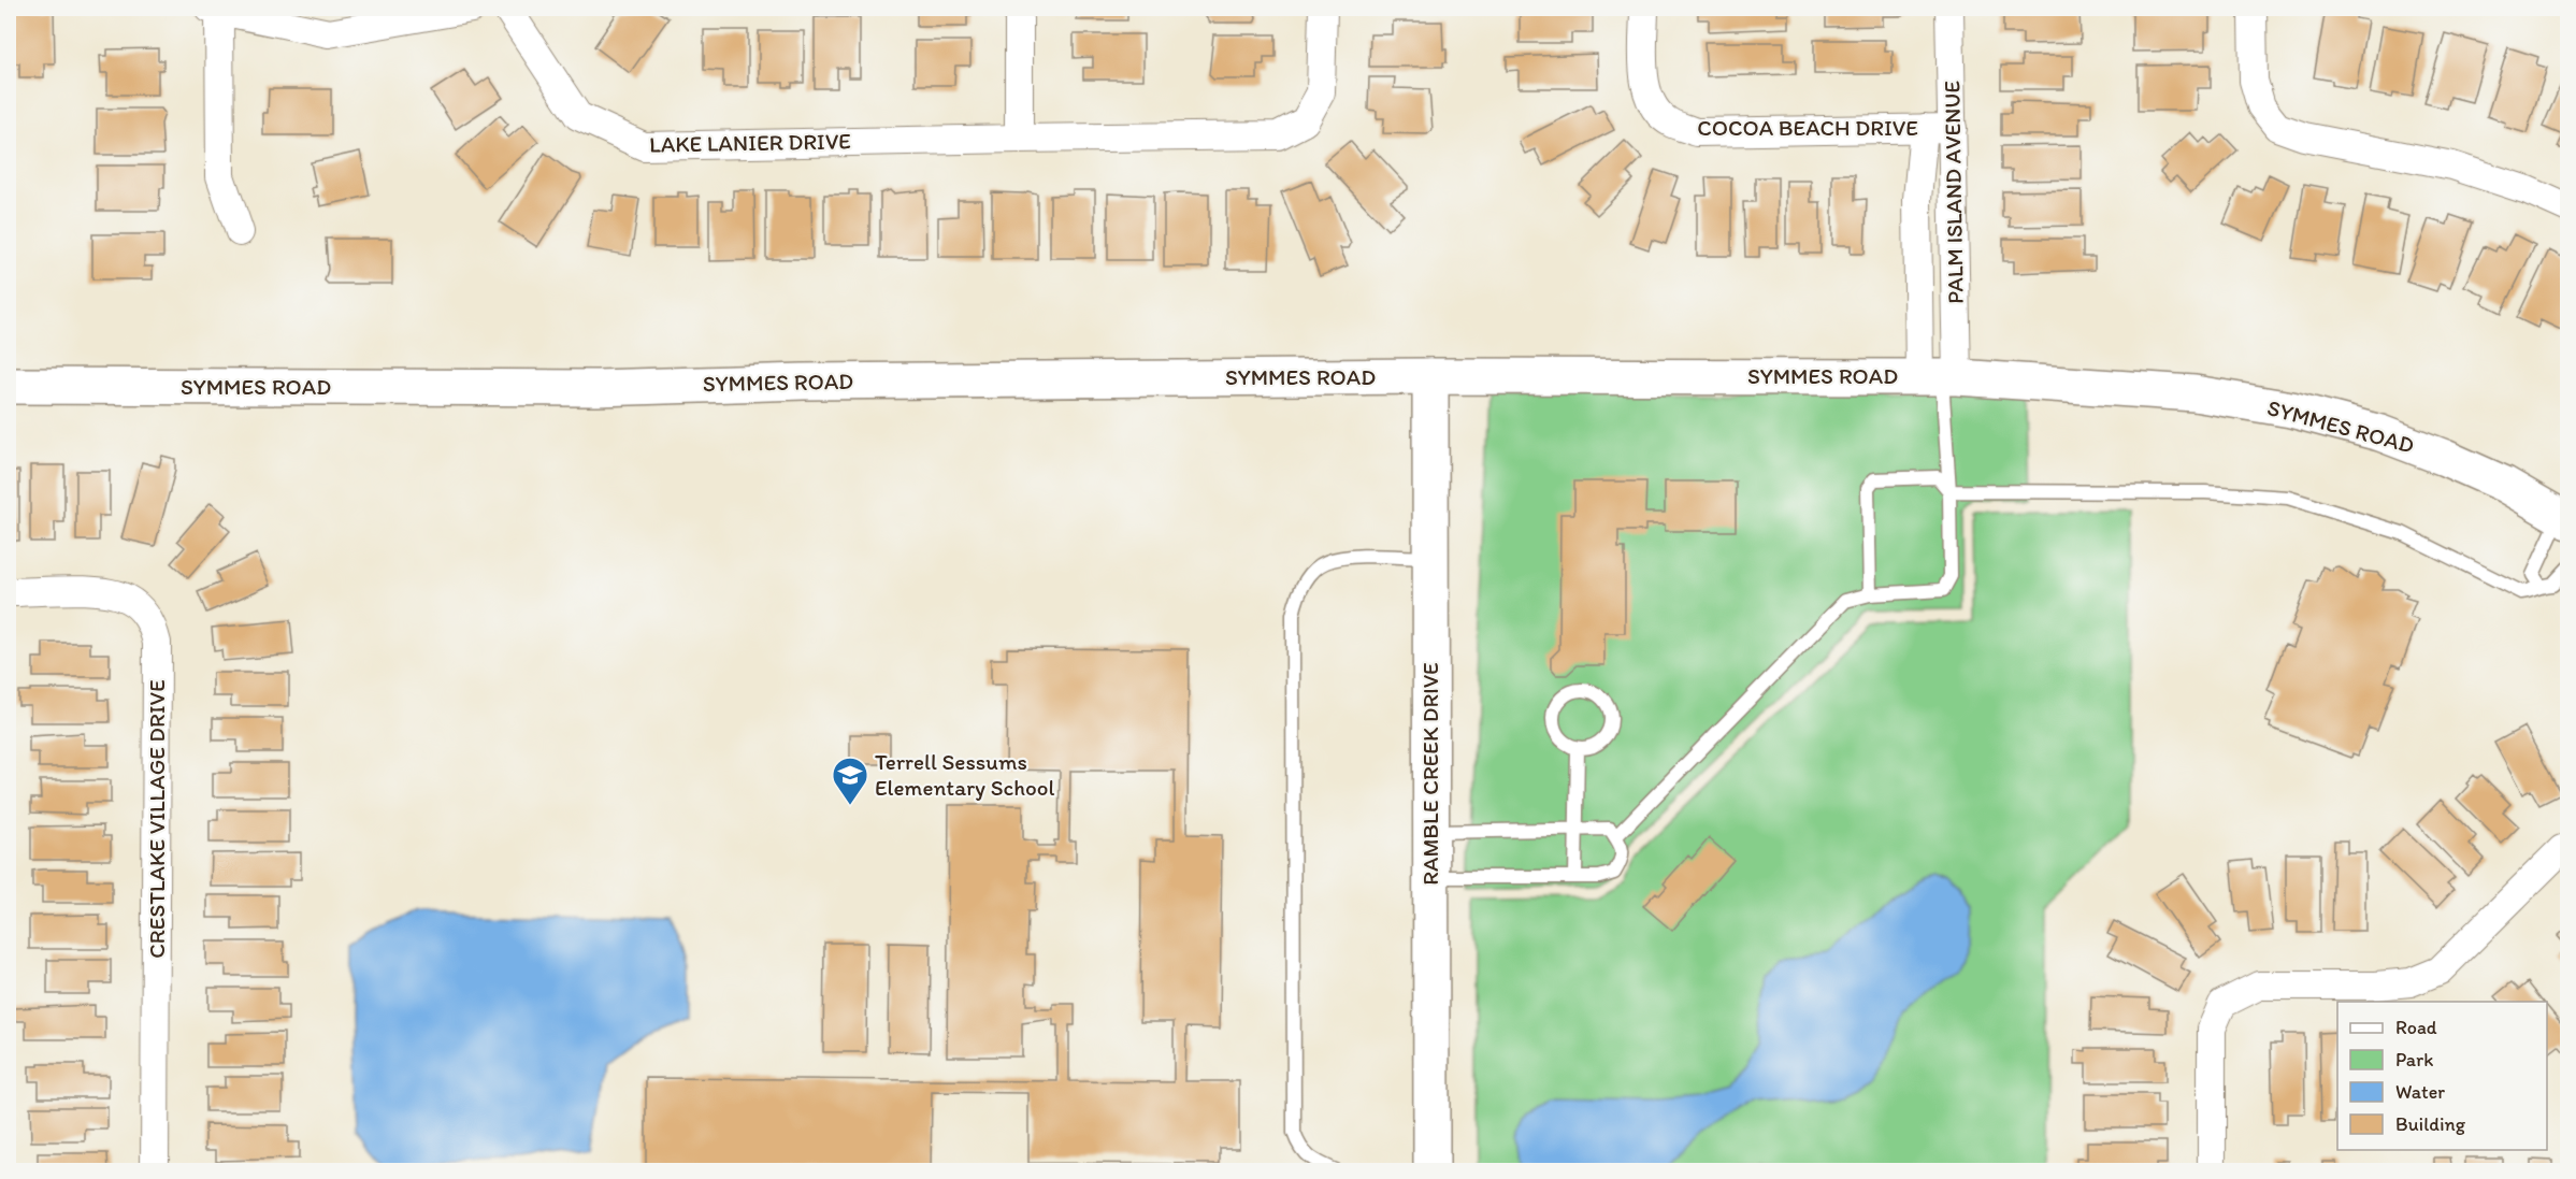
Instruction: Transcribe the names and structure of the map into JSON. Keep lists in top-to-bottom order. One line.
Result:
{"streets":{"street":["COCOA BEACH DRIVE","LAKE LANIER DRIVE","PALM ISLAND AVENUE","SYMMES ROAD","RAMBLE CREEK DRIVE","CRESTLAKE VILLAGE DRIVE"]},"crossings":[["COCOA BEACH DRIVE","PALM ISLAND AVENUE"],["PALM ISLAND AVENUE","SYMMES ROAD"],["SYMMES ROAD","RAMBLE CREEK DRIVE"]],"places":{"school or university":["Terrell Sessums Elementary School"]},"legend":["Road","Park","Water","Building"]}
